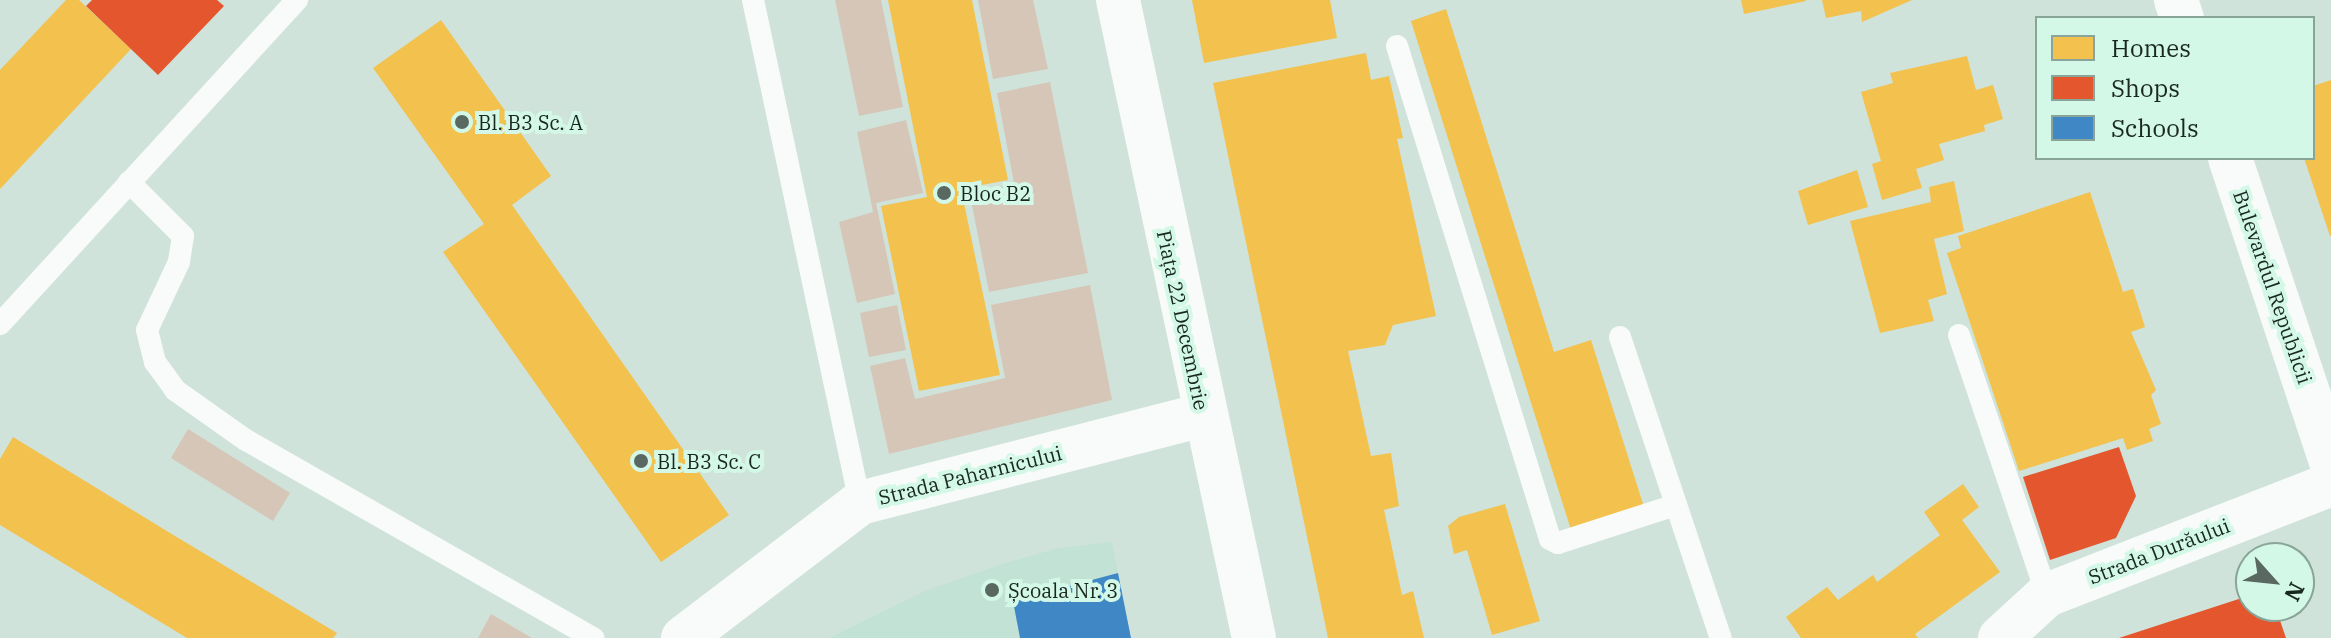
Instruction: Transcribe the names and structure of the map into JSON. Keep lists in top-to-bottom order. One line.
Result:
{"streets":{"street":["Bulevardul Republicii","Piața 22 Decembrie","Strada Paharnicului","Strada Durăului"]},"crossings":[["Piața 22 Decembrie","Strada Paharnicului"]],"places":["Bl. B3 Sc. A","Bloc B2","Bl. B3 Sc. C","Școala Nr. 3"],"legend":["Homes","Shops","Schools"],"north":"bottom right"}
